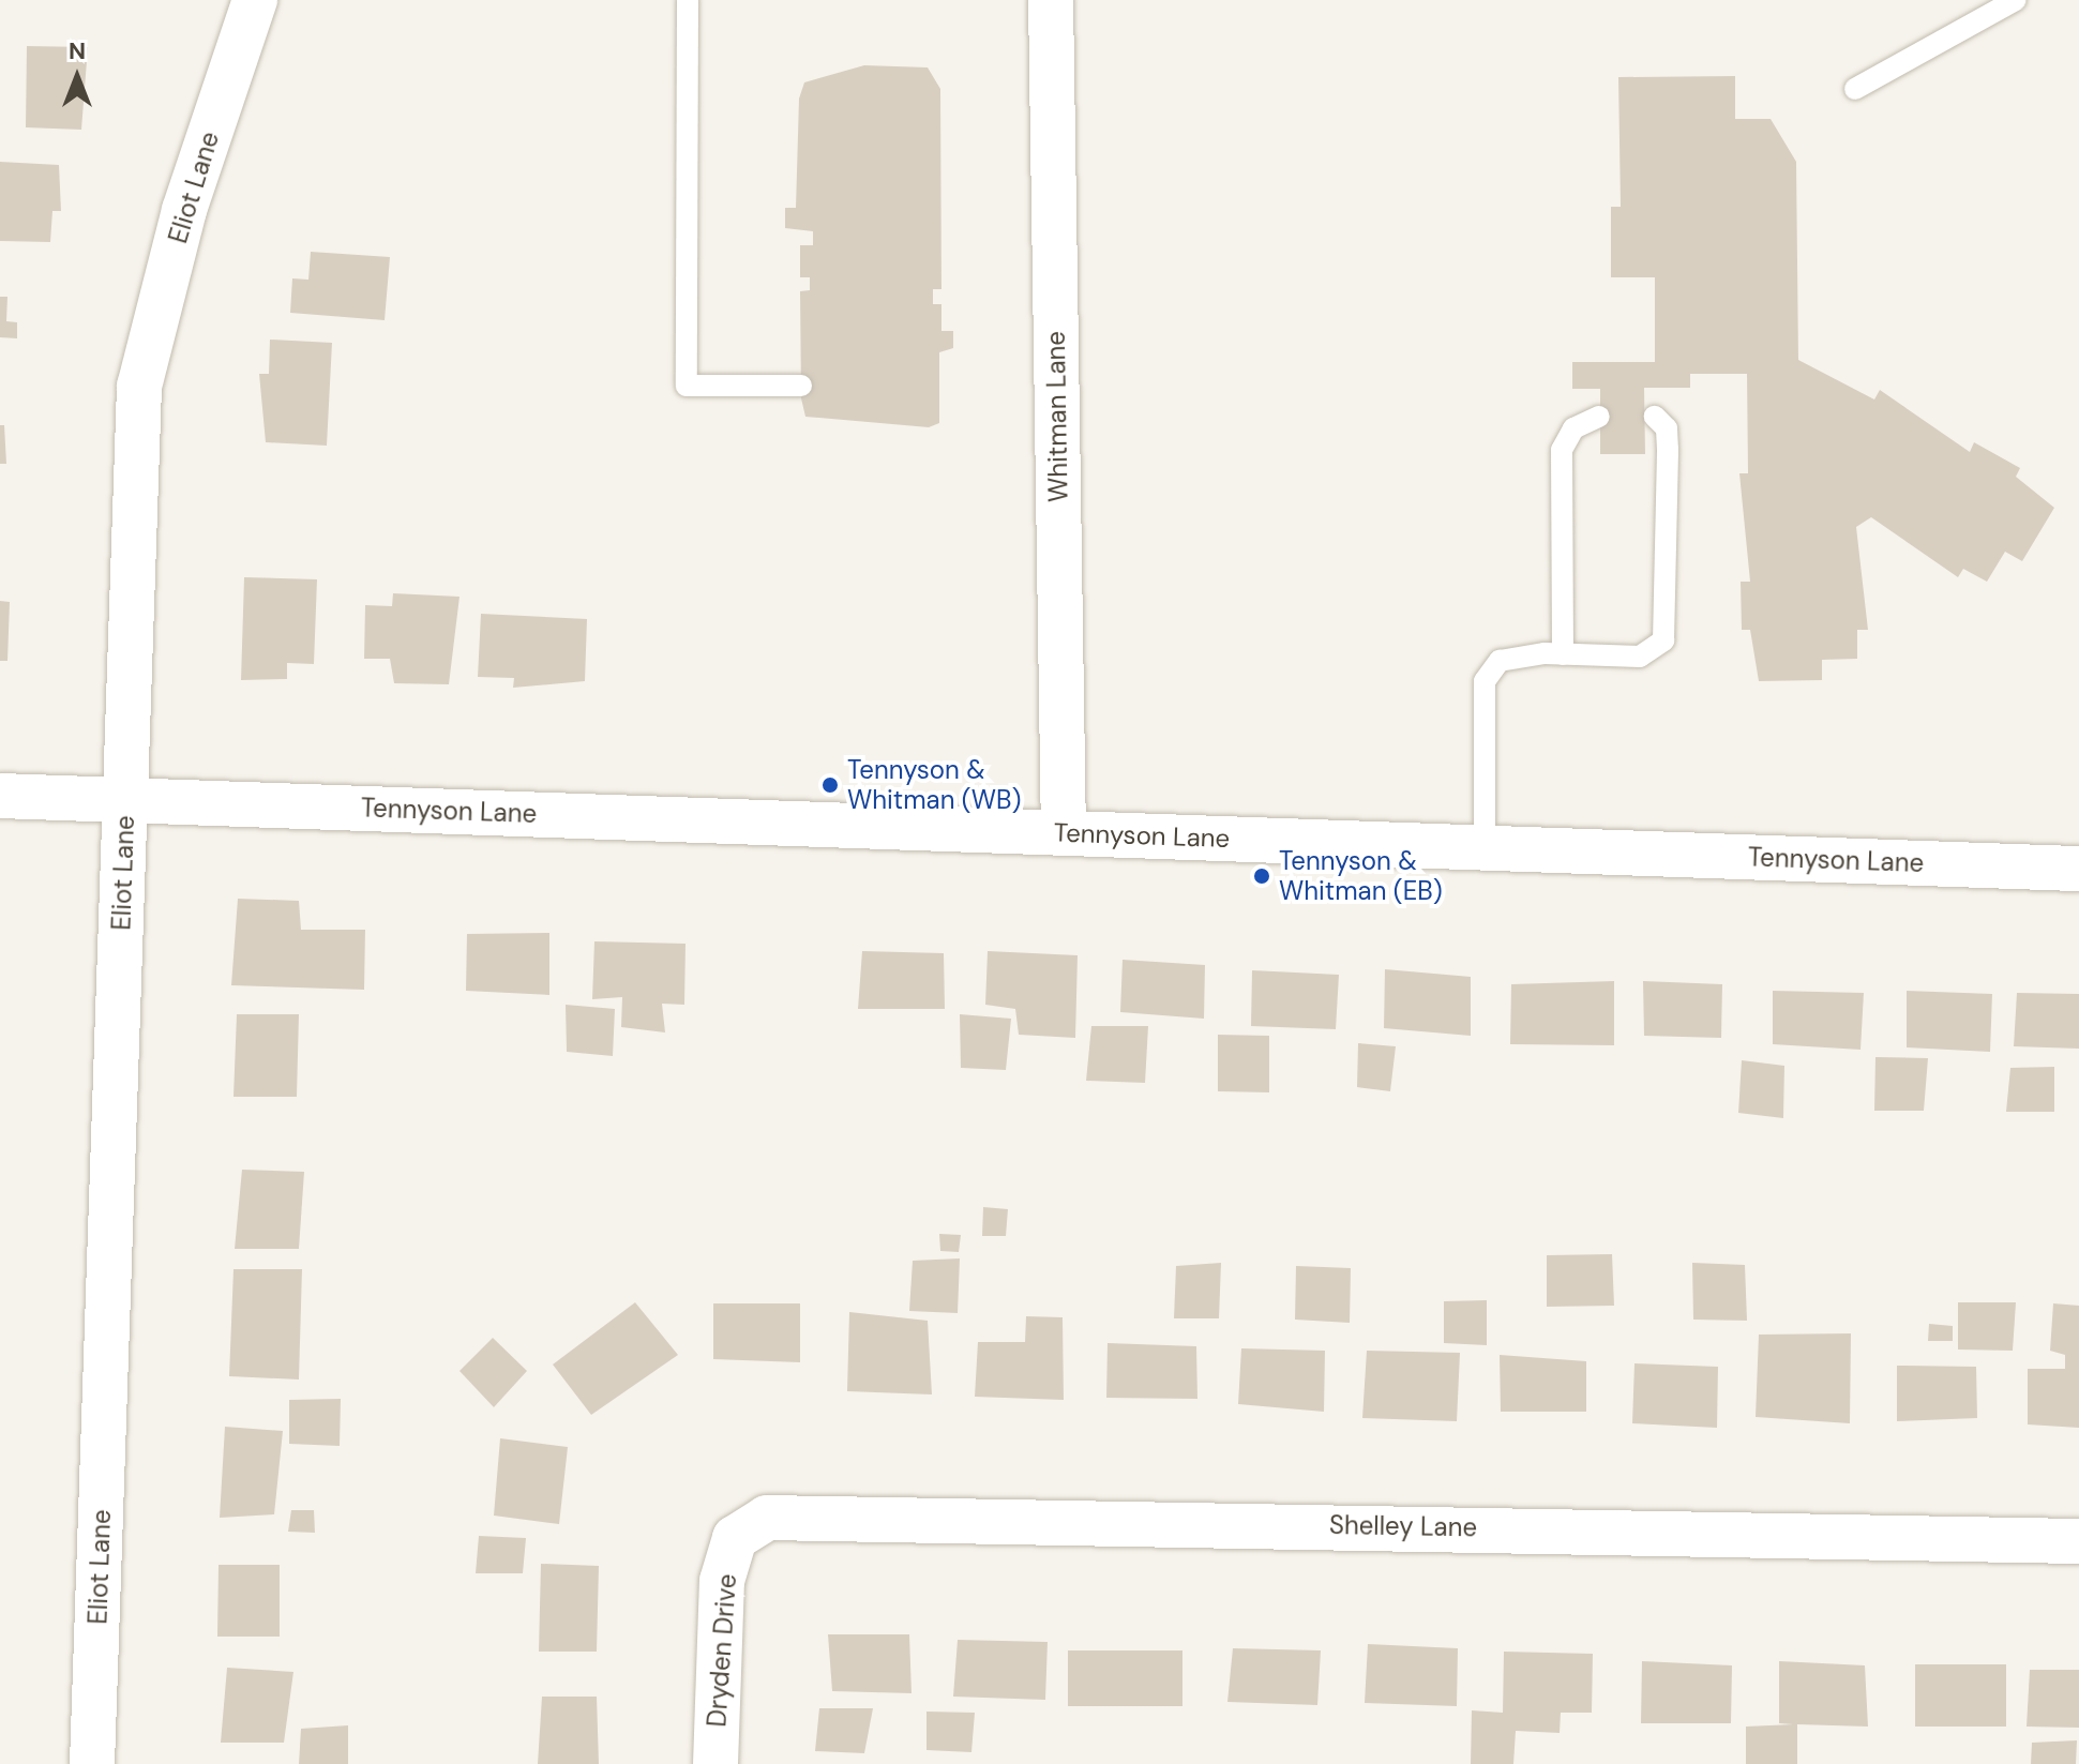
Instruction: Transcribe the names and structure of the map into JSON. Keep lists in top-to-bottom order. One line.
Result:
{"streets":{"street":["Eliot Lane","Whitman Lane","Tennyson Lane","Shelley Lane","Dryden Drive"]},"crossings":[["Eliot Lane","Tennyson Lane"],["Whitman Lane","Tennyson Lane"],["Shelley Lane","Dryden Drive"]],"places":["Tennyson & Whitman (WB)","Tennyson & Whitman (EB)"],"north":"top"}
